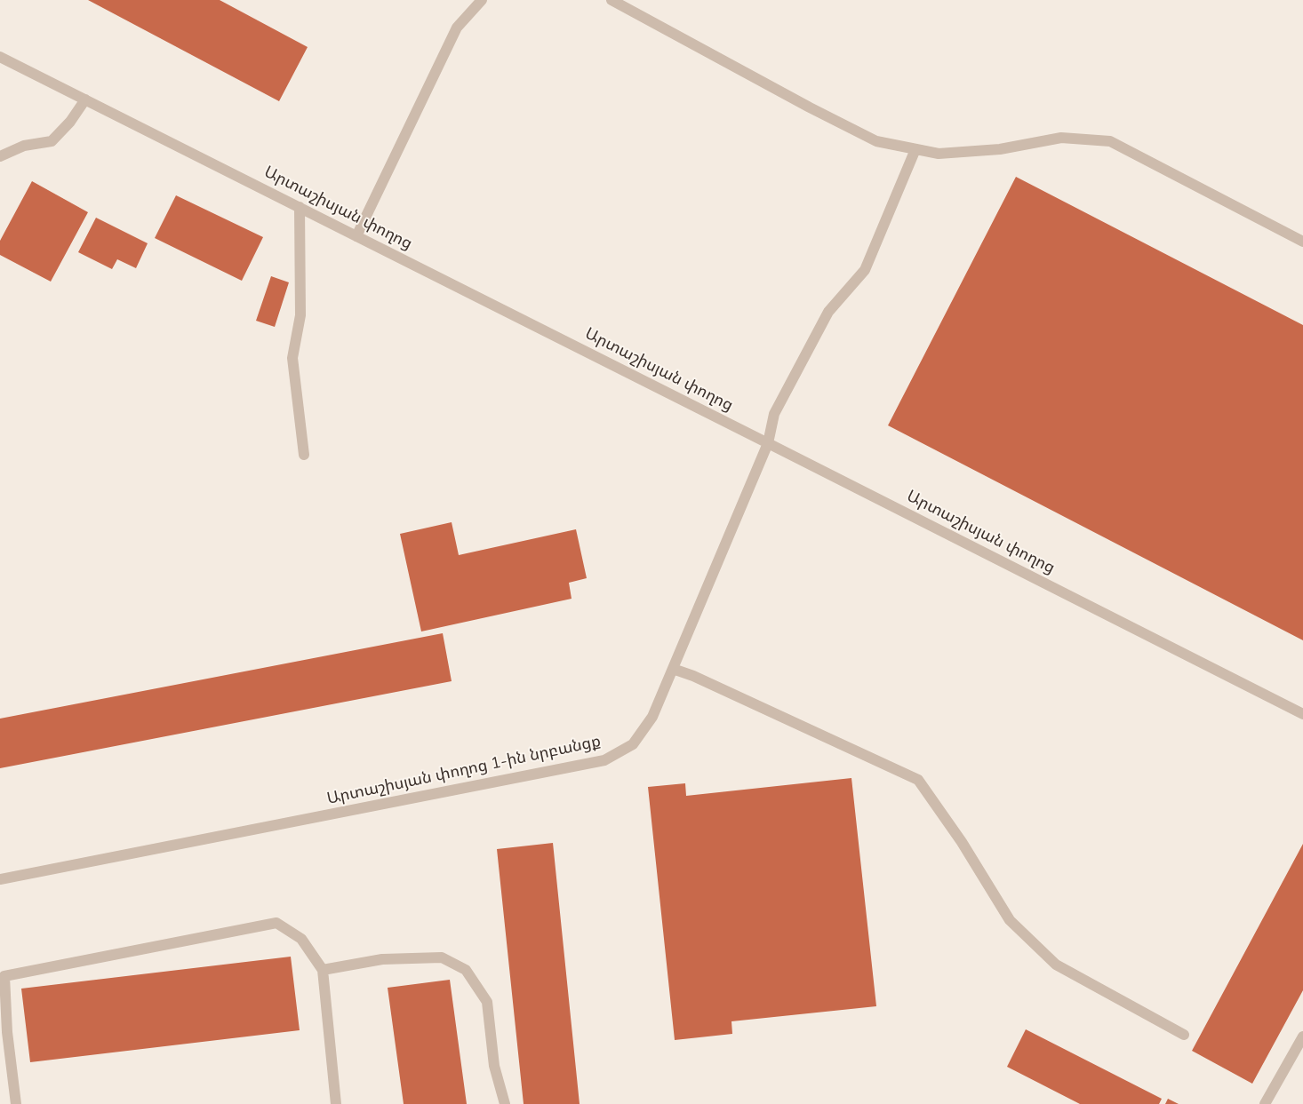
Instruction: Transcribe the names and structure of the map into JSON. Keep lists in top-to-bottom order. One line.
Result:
{"streets":{"street":["Արտաշիսյան փողոց","Արտաշիսյան փողոց 1-ին նրբանցք"]},"crossings":[["Արտաշիսյան փողոց","Արտաշիսյան փողոց 1-ին նրբանցք"]]}
